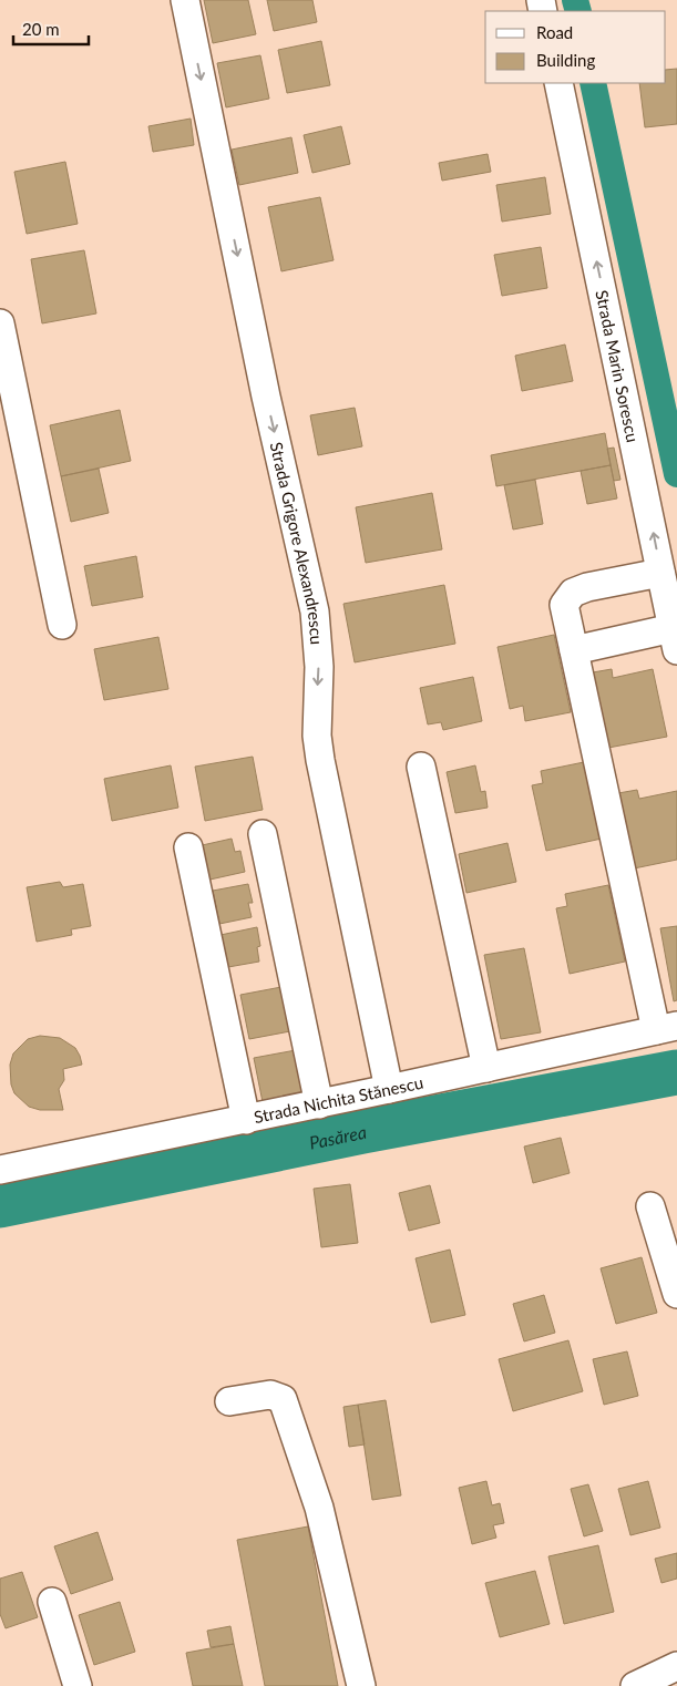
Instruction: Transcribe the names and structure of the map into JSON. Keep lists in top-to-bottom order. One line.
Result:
{"streets":{"street":["Strada Marin Sorescu","Strada Grigore Alexandrescu","Strada Nichita Stănescu"]},"crossings":[["Strada Grigore Alexandrescu","Strada Nichita Stănescu"]],"one_way":["Strada Marin Sorescu"],"water":["Pasărea"],"legend":["Road","Building"],"scale_bar":"20 m"}
